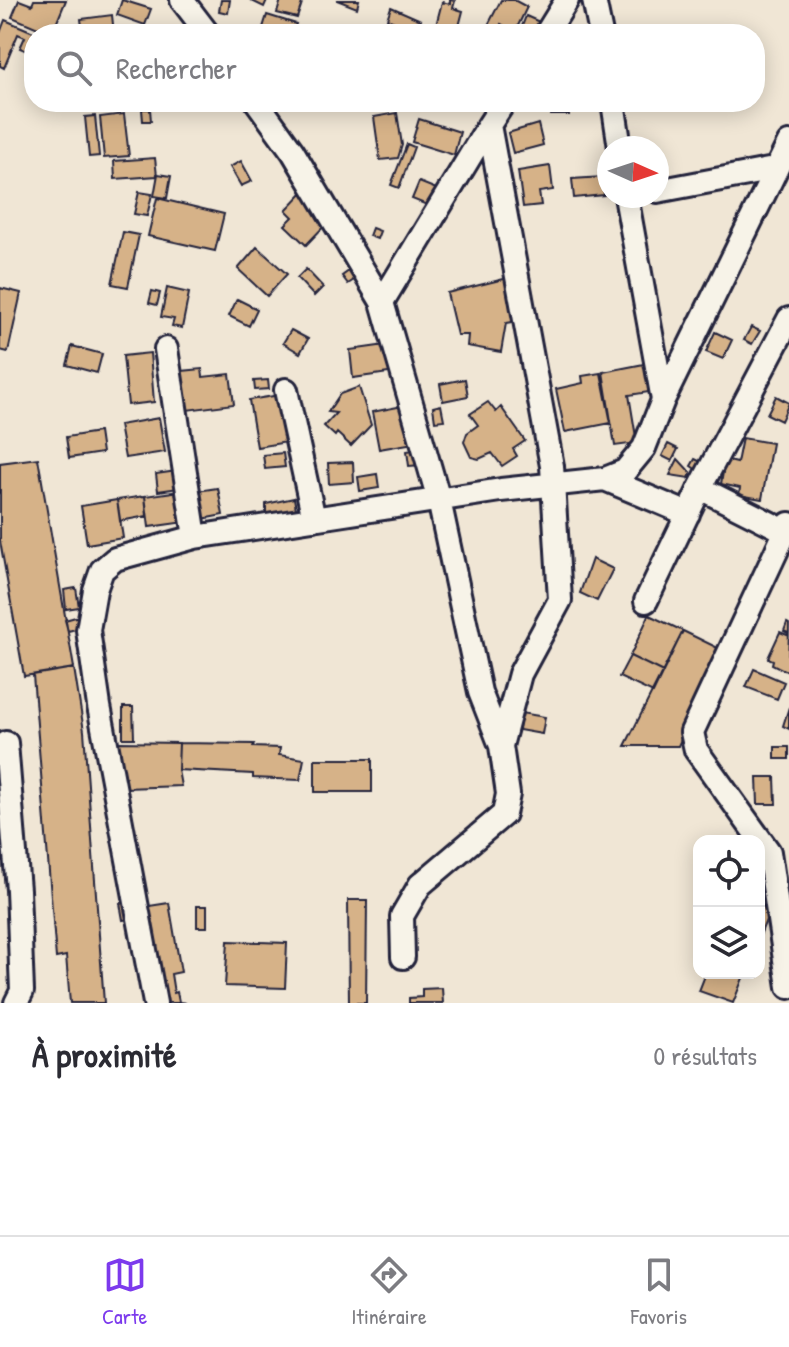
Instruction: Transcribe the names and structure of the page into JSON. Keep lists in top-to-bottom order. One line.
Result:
{"north":"right","page":{"search":"Rechercher","heading":["À proximité","0 résultats"],"nav":["Carte","Itinéraire","Favoris"]}}
